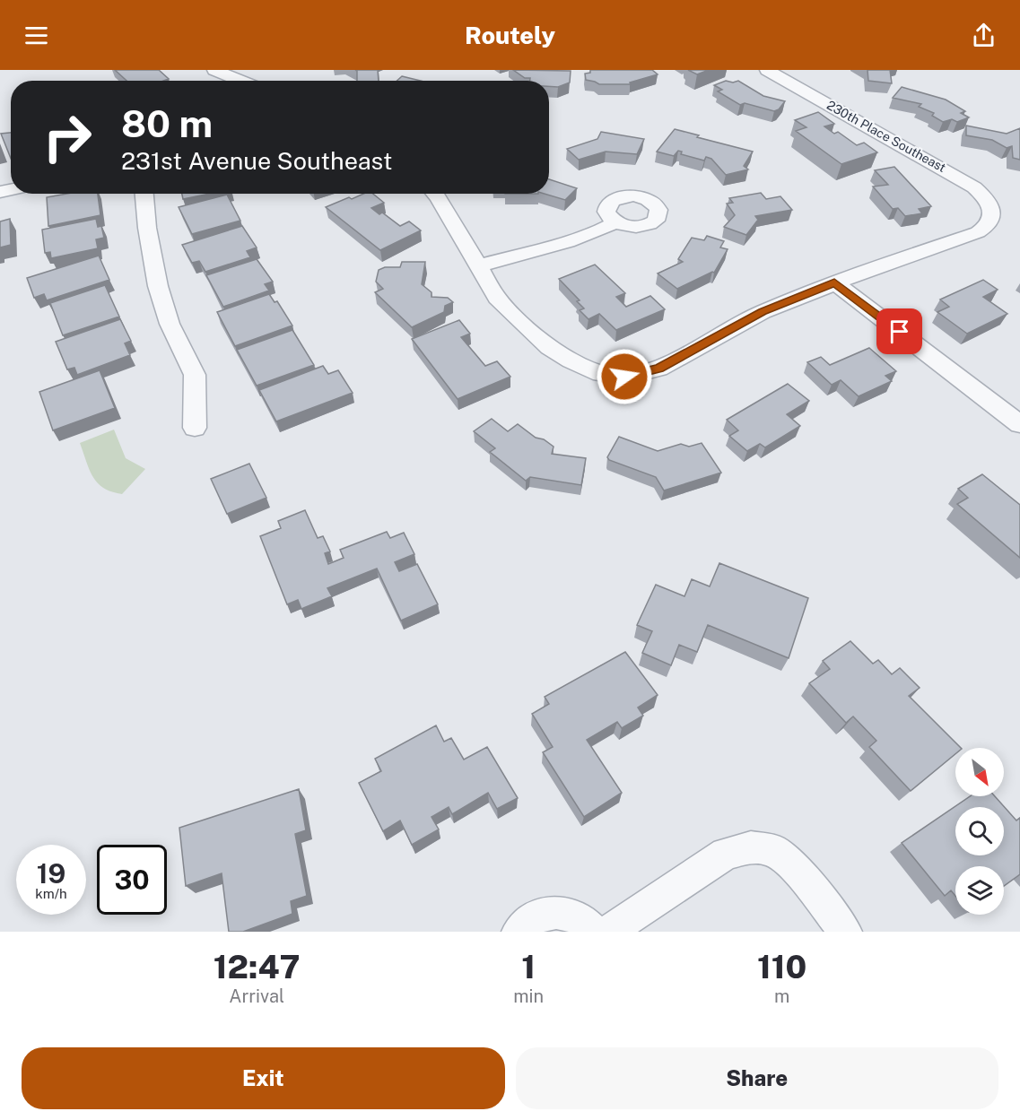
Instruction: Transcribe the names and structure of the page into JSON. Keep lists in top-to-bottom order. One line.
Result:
{"streets":{"street":["230th Place Southeast"]},"north":"bottom right","page":{"header":"Routely","turn":["80 m","231st Avenue Southeast"],"speed":"19 km/h","limit":"30","eta":["12:47","Arrival","1","min","110","m"],"buttons":["Exit","Share"]}}
